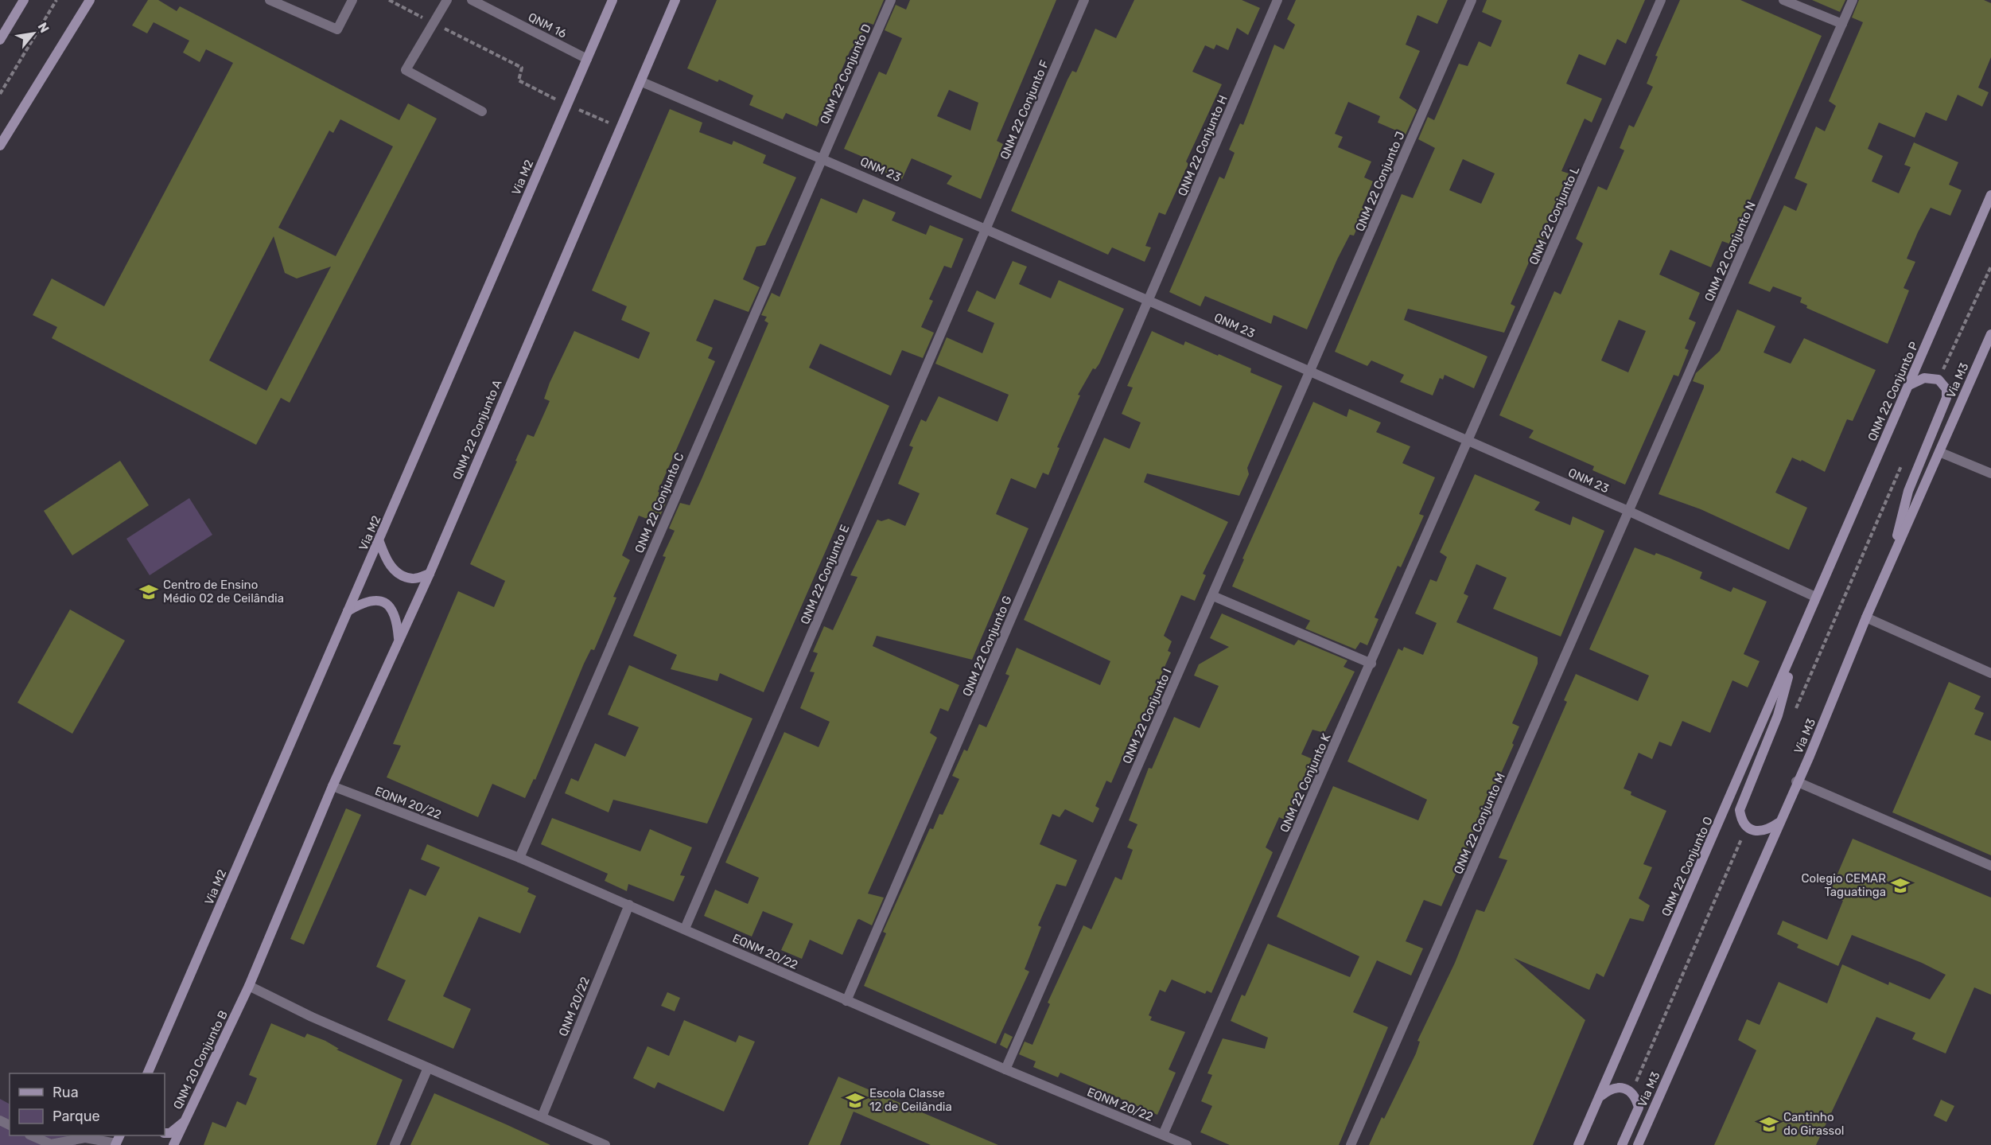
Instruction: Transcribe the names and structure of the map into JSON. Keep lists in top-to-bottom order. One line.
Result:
{"streets":{"main road":["Via M2","Via M3","QNM 22 Conjunto P","QNM 22 Conjunto A","QNM 22 Conjunto O","QNM 20 Conjunto B"],"street":["QNM 16","QNM 22 Conjunto D","QNM 22 Conjunto F","QNM 22 Conjunto H","QNM 23","QNM 22 Conjunto J","QNM 22 Conjunto L","QNM 22 Conjunto N","QNM 22 Conjunto C","QNM 22 Conjunto E","QNM 22 Conjunto G","QNM 22 Conjunto I","QNM 22 Conjunto K","EQNM 20/22","QNM 22 Conjunto M","QNM 20/22"]},"crossings":[["QNM 16","Via M2"],["QNM 22 Conjunto D","QNM 23"],["QNM 22 Conjunto D","QNM 22 Conjunto C"],["QNM 22 Conjunto F","QNM 23"],["QNM 22 Conjunto F","QNM 22 Conjunto E"],["QNM 22 Conjunto H","QNM 23"],["QNM 22 Conjunto H","QNM 22 Conjunto G"],["QNM 23","QNM 22 Conjunto J"],["QNM 23","QNM 22 Conjunto L"],["QNM 23","QNM 22 Conjunto N"],["QNM 23","QNM 22 Conjunto P"],["QNM 23","QNM 22 Conjunto A"],["QNM 23","QNM 22 Conjunto C"],["QNM 23","QNM 22 Conjunto E"],["QNM 23","QNM 22 Conjunto G"],["QNM 23","QNM 22 Conjunto I"],["QNM 23","QNM 22 Conjunto K"],["QNM 23","QNM 22 Conjunto M"],["QNM 23","QNM 22 Conjunto O"],["QNM 22 Conjunto J","QNM 22 Conjunto I"],["QNM 22 Conjunto L","QNM 22 Conjunto K"],["QNM 22 Conjunto N","QNM 22 Conjunto M"],["QNM 22 Conjunto P","QNM 22 Conjunto O"],["QNM 22 Conjunto A","EQNM 20/22"],["QNM 22 Conjunto C","EQNM 20/22"],["QNM 22 Conjunto E","EQNM 20/22"],["QNM 22 Conjunto G","EQNM 20/22"],["QNM 22 Conjunto I","EQNM 20/22"],["QNM 22 Conjunto K","EQNM 20/22"],["EQNM 20/22","QNM 20/22"]],"places":{"school or university":["Centro de Ensino Médio 02 de Ceilândia","Colegio CEMAR Taguatinga","Escola Classe 12 de Ceilândia","Cantinho do Girassol"]},"legend":["Rua","Parque"],"north":"top right"}
